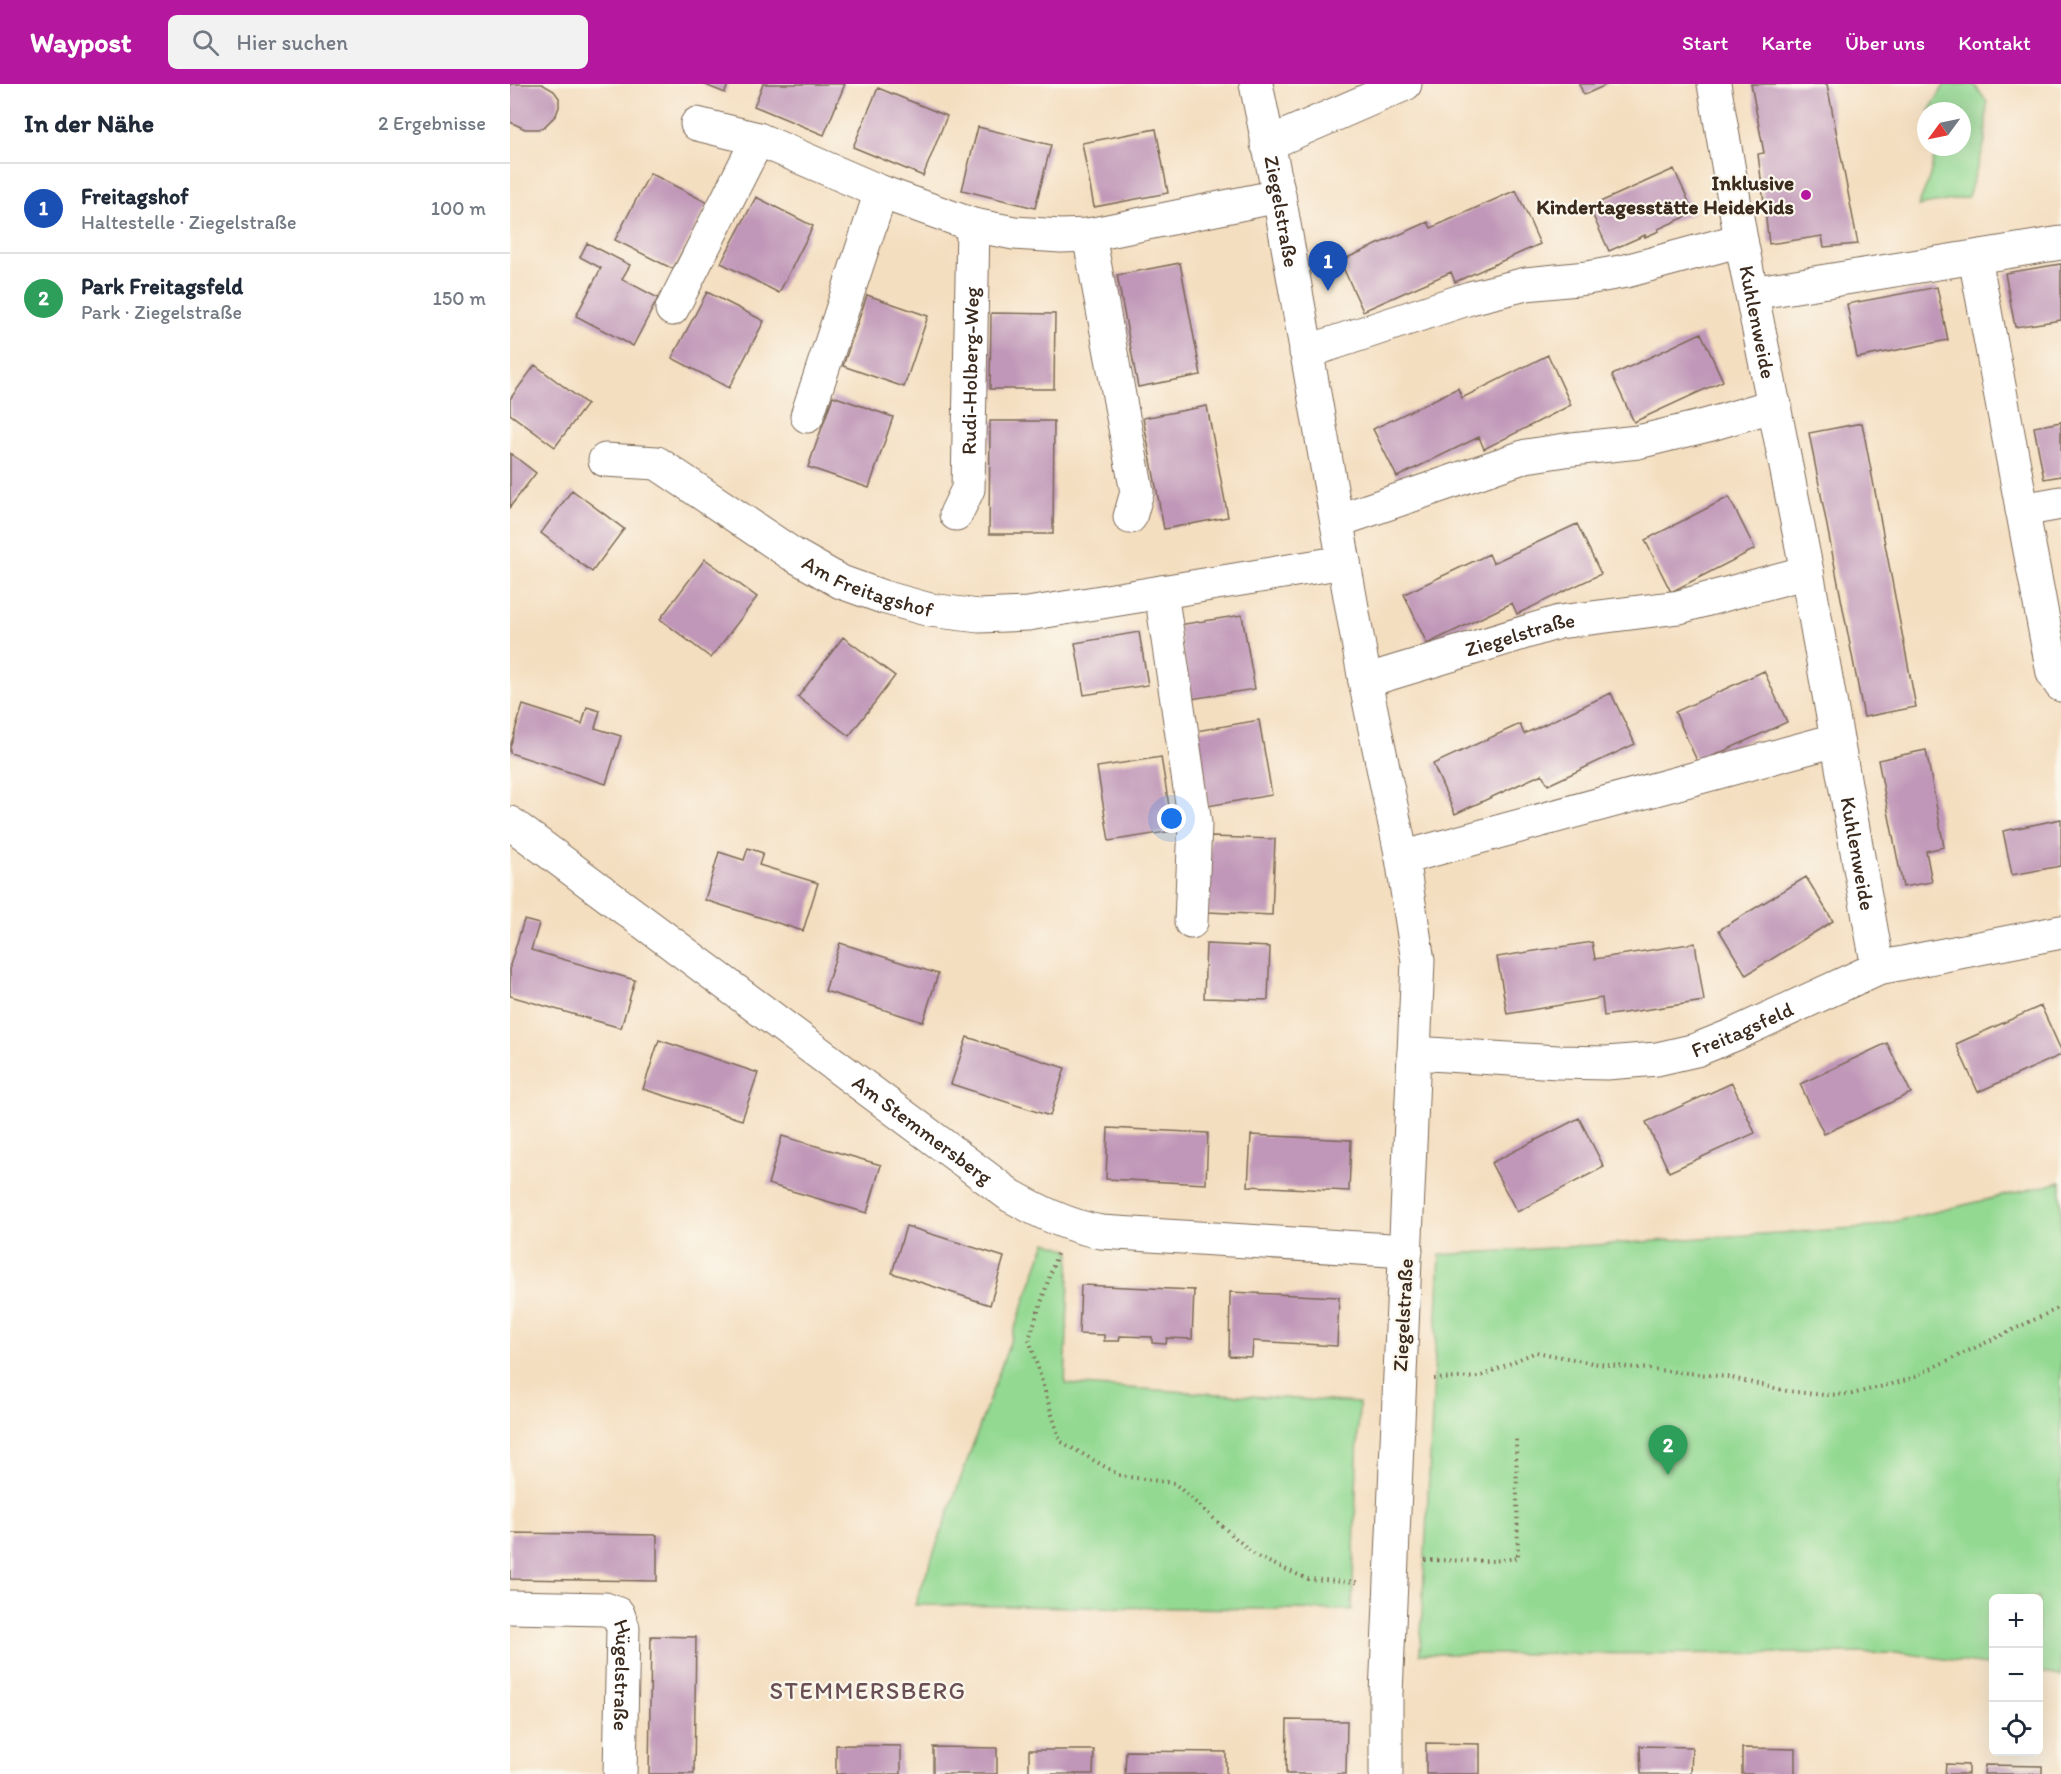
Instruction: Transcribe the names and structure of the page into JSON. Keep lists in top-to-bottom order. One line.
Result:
{"streets":{"street":["Ziegelstraße","Kuhlenweide","Rudi-Holberg-Weg","Am Freitagshof","Freitagsfeld","Am Stemmersberg","Hügelstraße"]},"crossings":[["Ziegelstraße","Kuhlenweide"],["Ziegelstraße","Am Freitagshof"],["Ziegelstraße","Freitagsfeld"],["Ziegelstraße","Am Stemmersberg"],["Kuhlenweide","Freitagsfeld"]],"districts":["STEMMERSBERG"],"places":["Inklusive Kindertagesstätte HeideKids"],"north":"bottom left","page":{"header":"Waypost","search":"Hier suchen","nav":["Start","Karte","Über uns","Kontakt"],"heading":["In der Nähe","2 Ergebnisse"],"list":[{"mark":"1","name":"Freitagshof","note":"Haltestelle · Ziegelstraße","value":"100 m"},{"mark":"2","name":"Park Freitagsfeld","note":"Park · Ziegelstraße","value":"150 m"}],"pins":["1","2"],"map_buttons":["+","−"]}}
